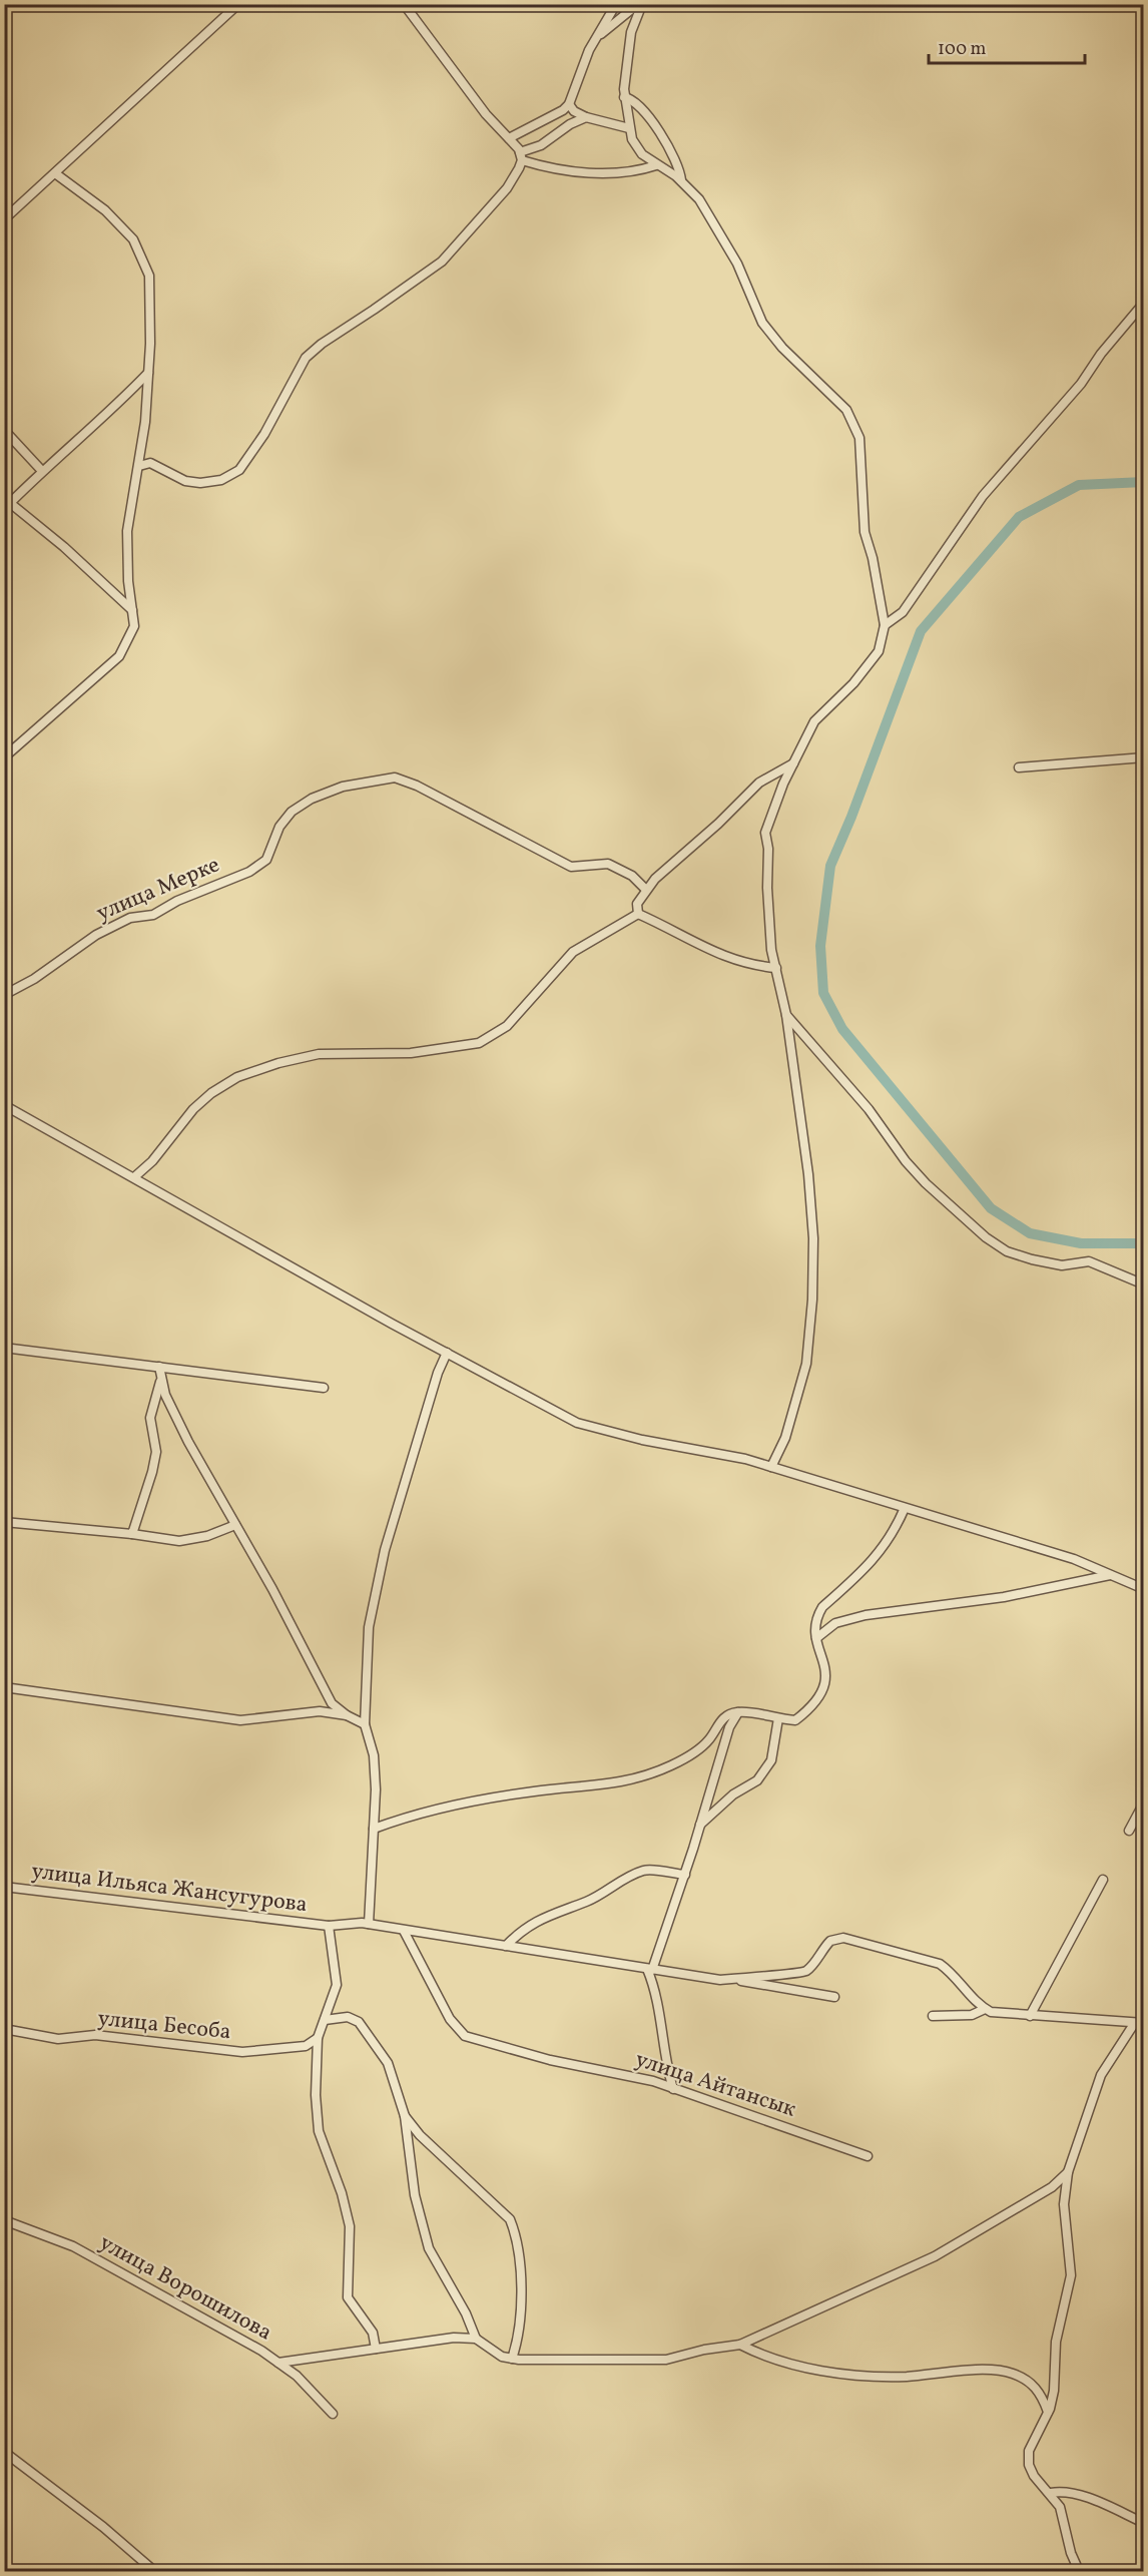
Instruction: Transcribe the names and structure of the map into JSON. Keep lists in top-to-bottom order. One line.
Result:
{"streets":{"street":["улица Мерке","улица Ильяса Жансугурова","улица Бесоба","улица Айтансык","улица Ворошилова"]},"crossings":[["улица Ильяса Жансугурова","улица Айтансык"]],"scale_bar":"100 m"}
